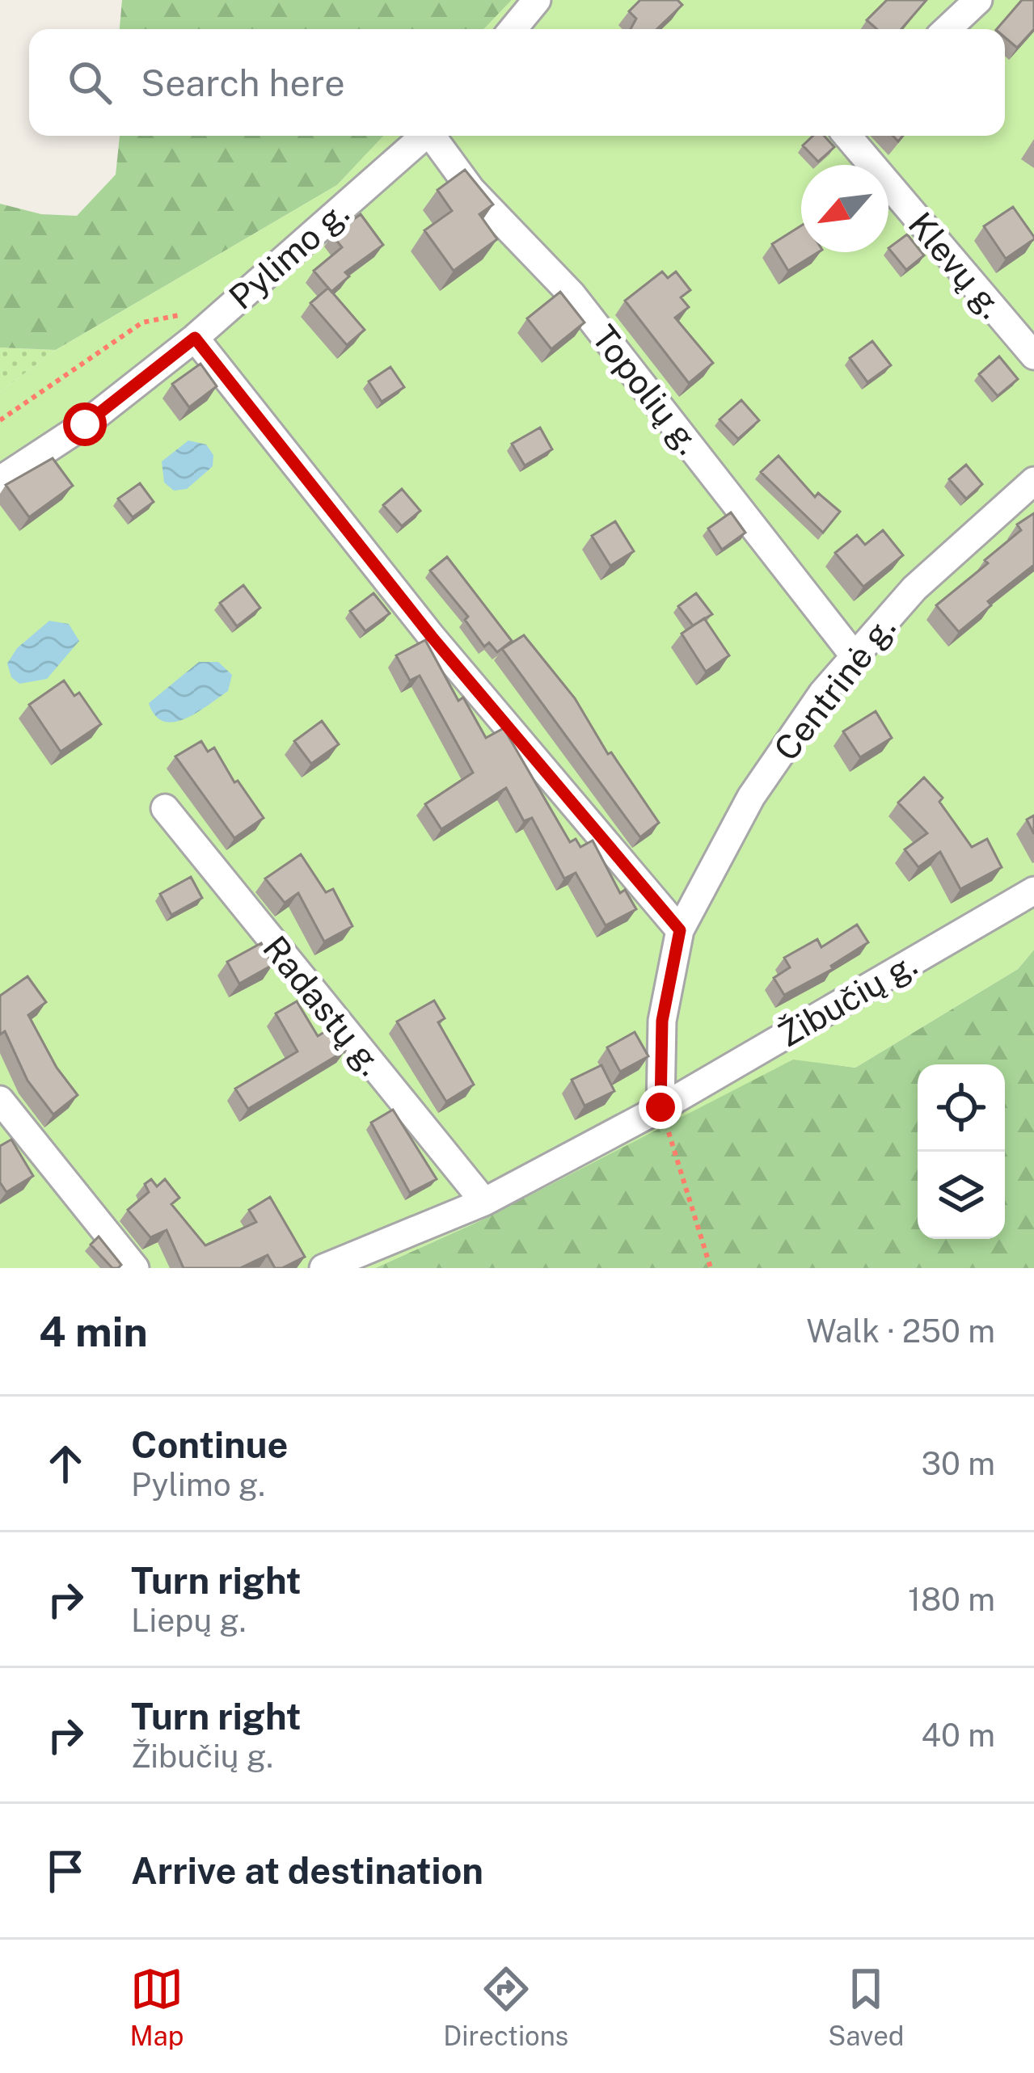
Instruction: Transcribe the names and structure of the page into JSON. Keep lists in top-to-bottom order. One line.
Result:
{"streets":{"street":["Pylimo g.","Klevų g.","Topolių g.","Centrinė g.","Žibučių g.","Radastų g."]},"crossings":[["Topolių g.","Centrinė g."],["Žibučių g.","Radastų g."]],"north":"bottom left","page":{"search":"Search here","heading":["4 min","Walk · 250 m"],"list":[["Continue","Pylimo g.","30 m"],["Turn right","Liepų g.","180 m"],["Turn right","Žibučių g.","40 m"],"Arrive at destination"],"nav":["Map","Directions","Saved"]}}
